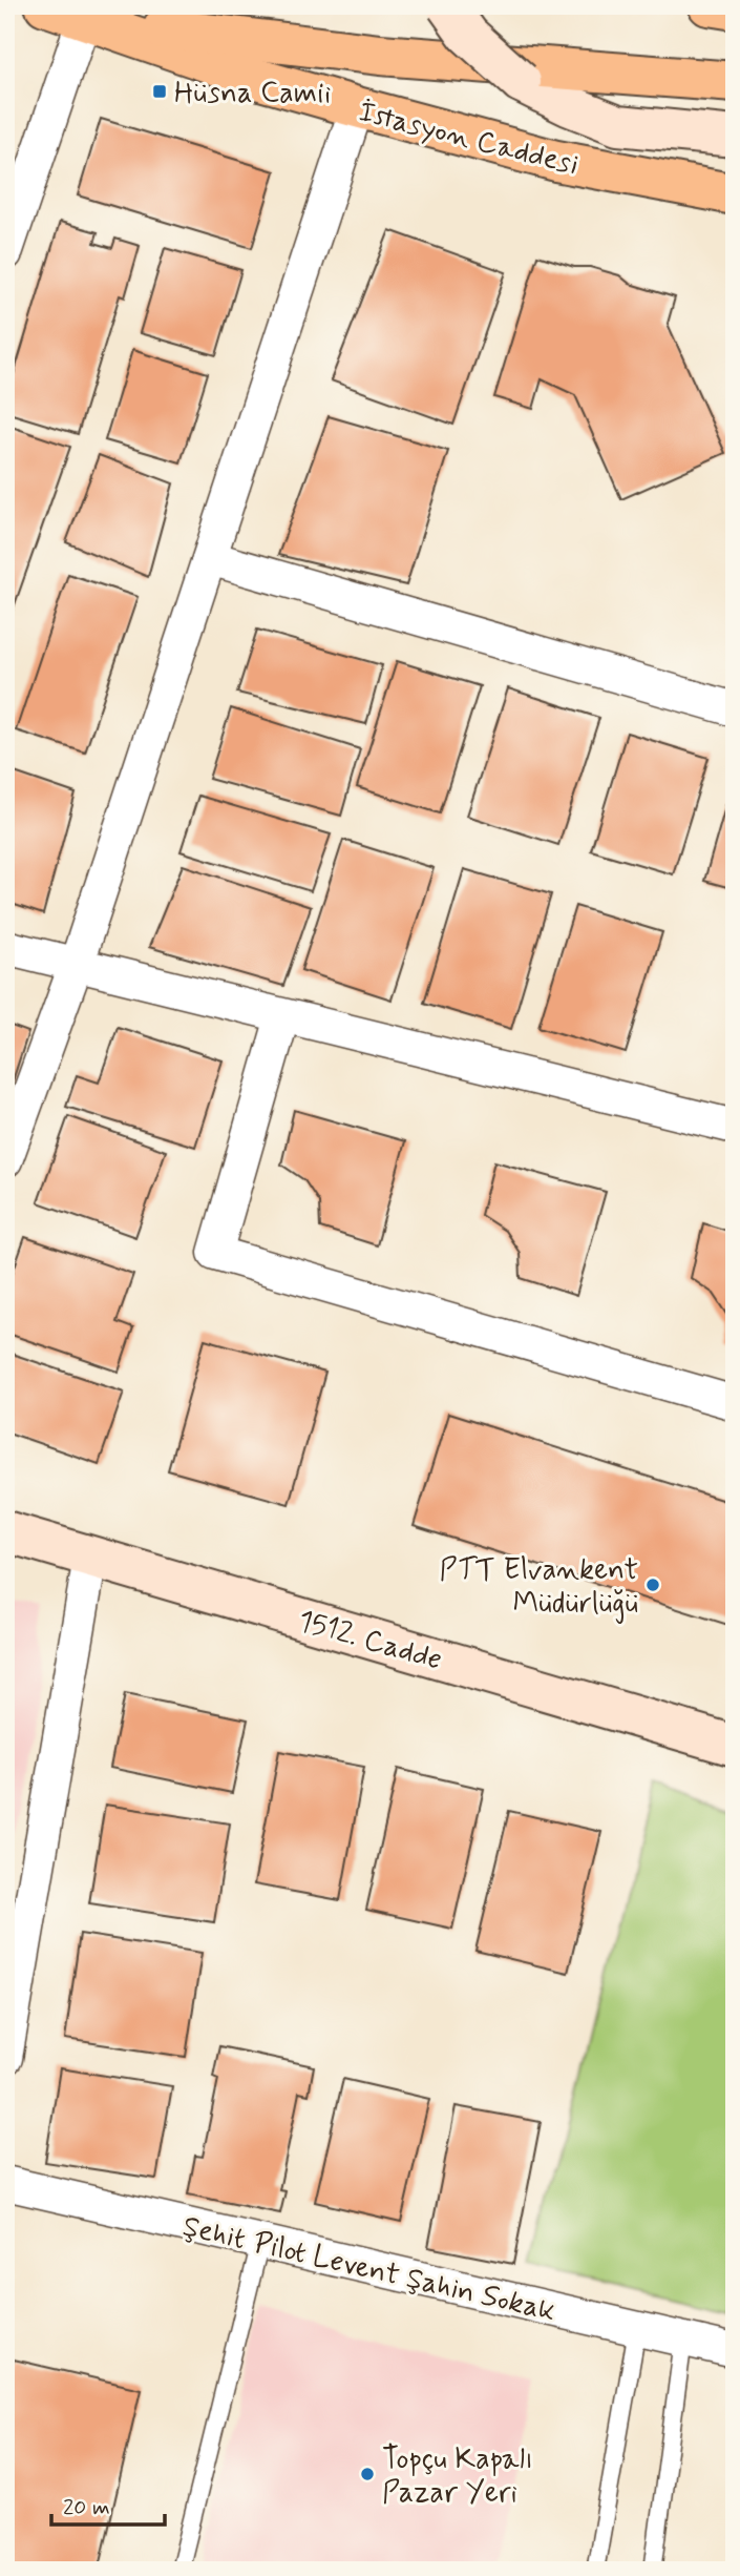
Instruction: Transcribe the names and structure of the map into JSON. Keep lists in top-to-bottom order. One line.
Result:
{"streets":{"main road":["İstasyon Caddesi"],"street":["1512. Cadde","Şehit Pilot Levent Şahin Sokak"]},"places":{"transit":["Hüsna Camii"],"other":["PTT Elvankent Müdürlüğü","Topçu Kapalı Pazar Yeri"]},"scale_bar":"20 m"}
